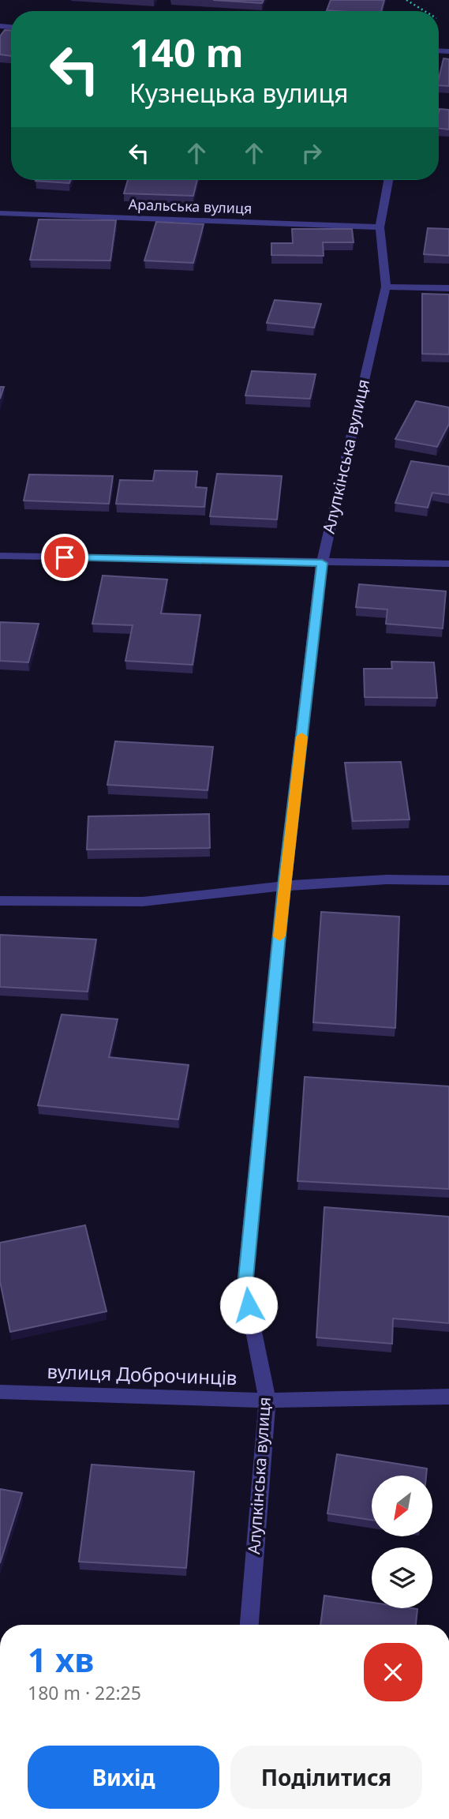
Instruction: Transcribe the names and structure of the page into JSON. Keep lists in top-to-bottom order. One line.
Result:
{"streets":{"street":["Аральська вулиця","Алупкінська вулиця","вулиця Доброчинців"]},"crossings":[["Аральська вулиця","Алупкінська вулиця"],["Алупкінська вулиця","вулиця Доброчинців"]],"north":"bottom left","page":{"turn":["140 m","Кузнецька вулиця"],"heading":["1 хв","180 m · 22:25"],"buttons":["Вихід","Поділитися"]}}
